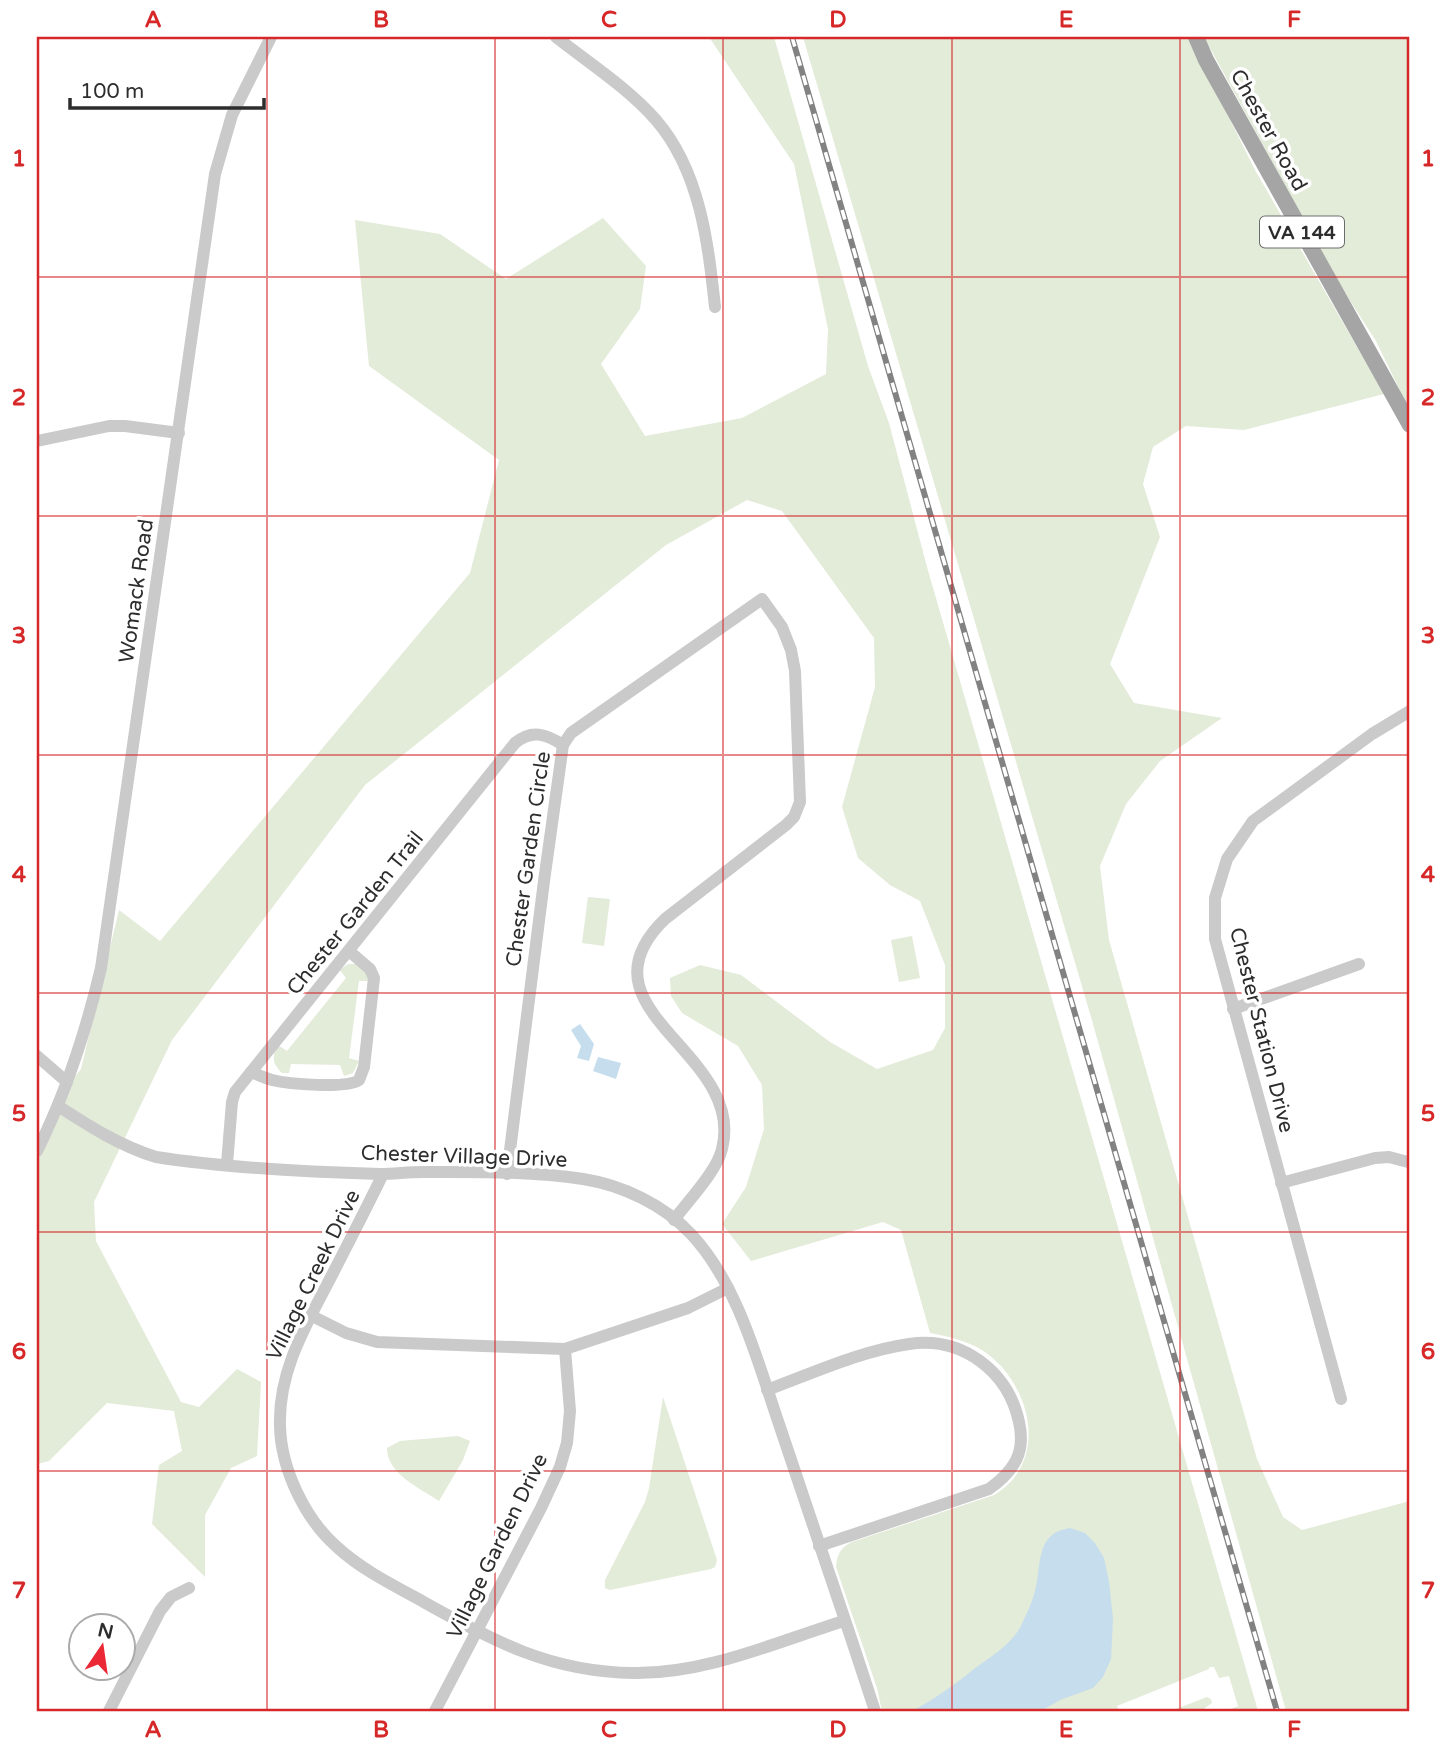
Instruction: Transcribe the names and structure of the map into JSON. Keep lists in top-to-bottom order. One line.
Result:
{"streets":{"main road":["Chester Road","VA 144"],"street":["Womack Road","Chester Garden Circle","Chester Garden Trail","Chester Station Drive","Chester Village Drive","Village Creek Drive","Village Garden Drive"]},"crossings":[["Womack Road","Chester Village Drive"],["Chester Garden Circle","Chester Garden Trail"],["Chester Garden Circle","Chester Village Drive"],["Chester Garden Trail","Chester Village Drive"],["Chester Village Drive","Village Creek Drive"],["Village Creek Drive","Village Garden Drive"]],"scale_bar":"100 m","north":"top","grid":{"columns":["A","B","C","D","E","F"],"rows":["1","2","3","4","5","6","7"]}}
